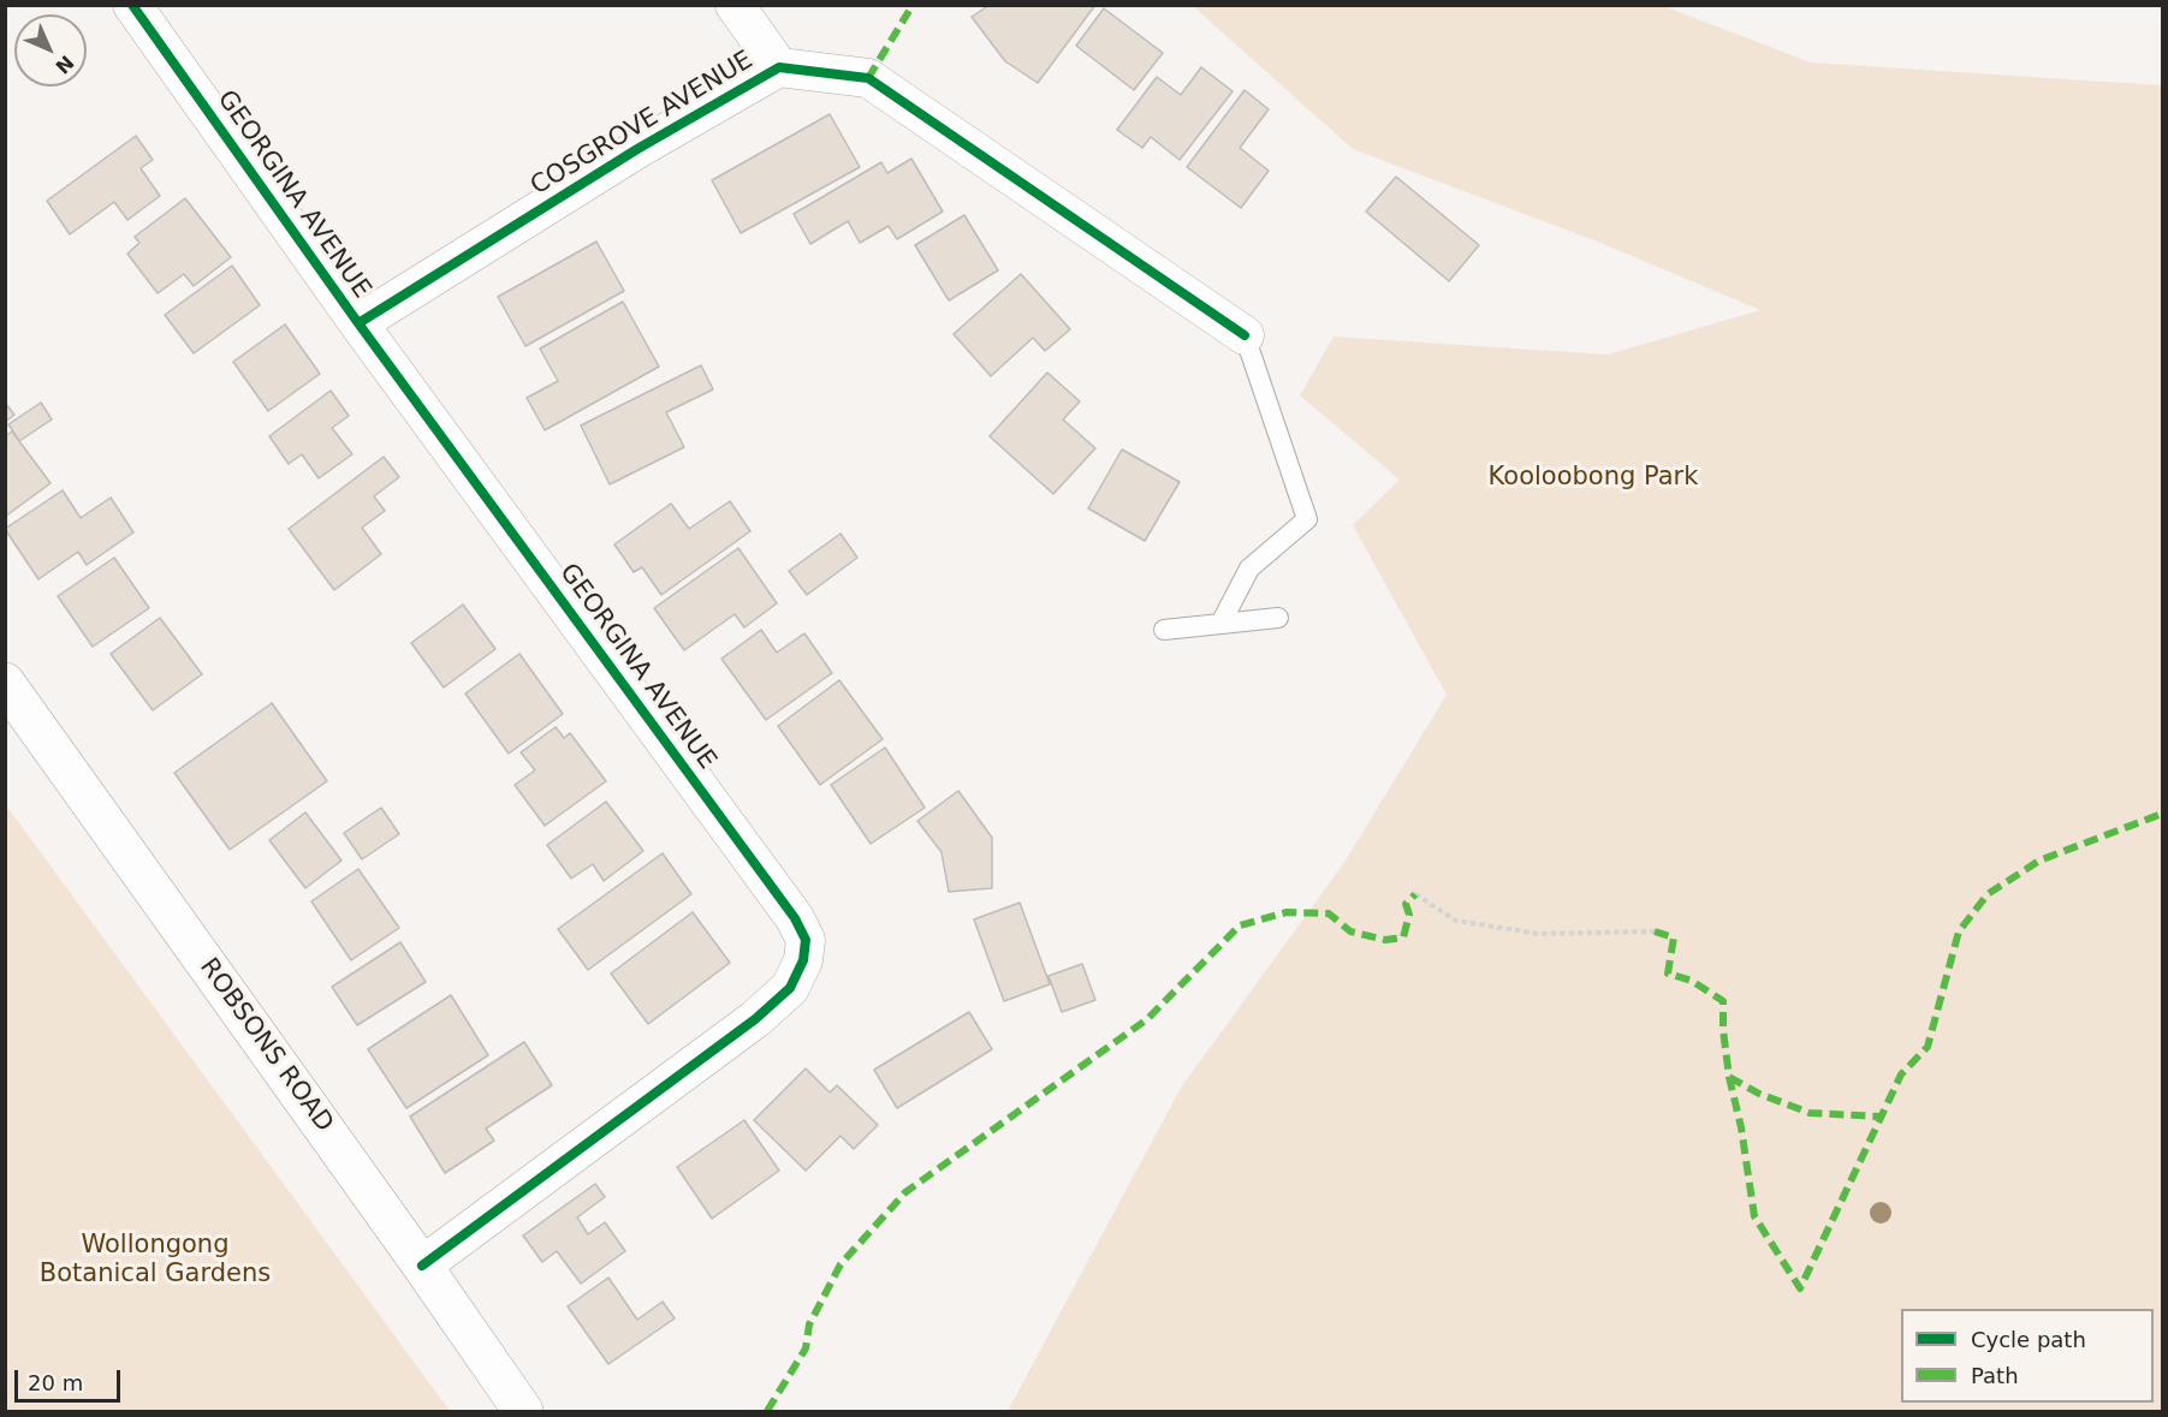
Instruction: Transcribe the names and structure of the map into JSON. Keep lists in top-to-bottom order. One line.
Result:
{"streets":{"main road":["ROBSONS ROAD"],"street":["COSGROVE AVENUE","GEORGINA AVENUE"]},"crossings":[["COSGROVE AVENUE","GEORGINA AVENUE"],["GEORGINA AVENUE","ROBSONS ROAD"]],"parks":["Kooloobong Park","Wollongong Botanical Gardens"],"legend":["Cycle path","Path"],"scale_bar":"20 m","north":"bottom right"}
